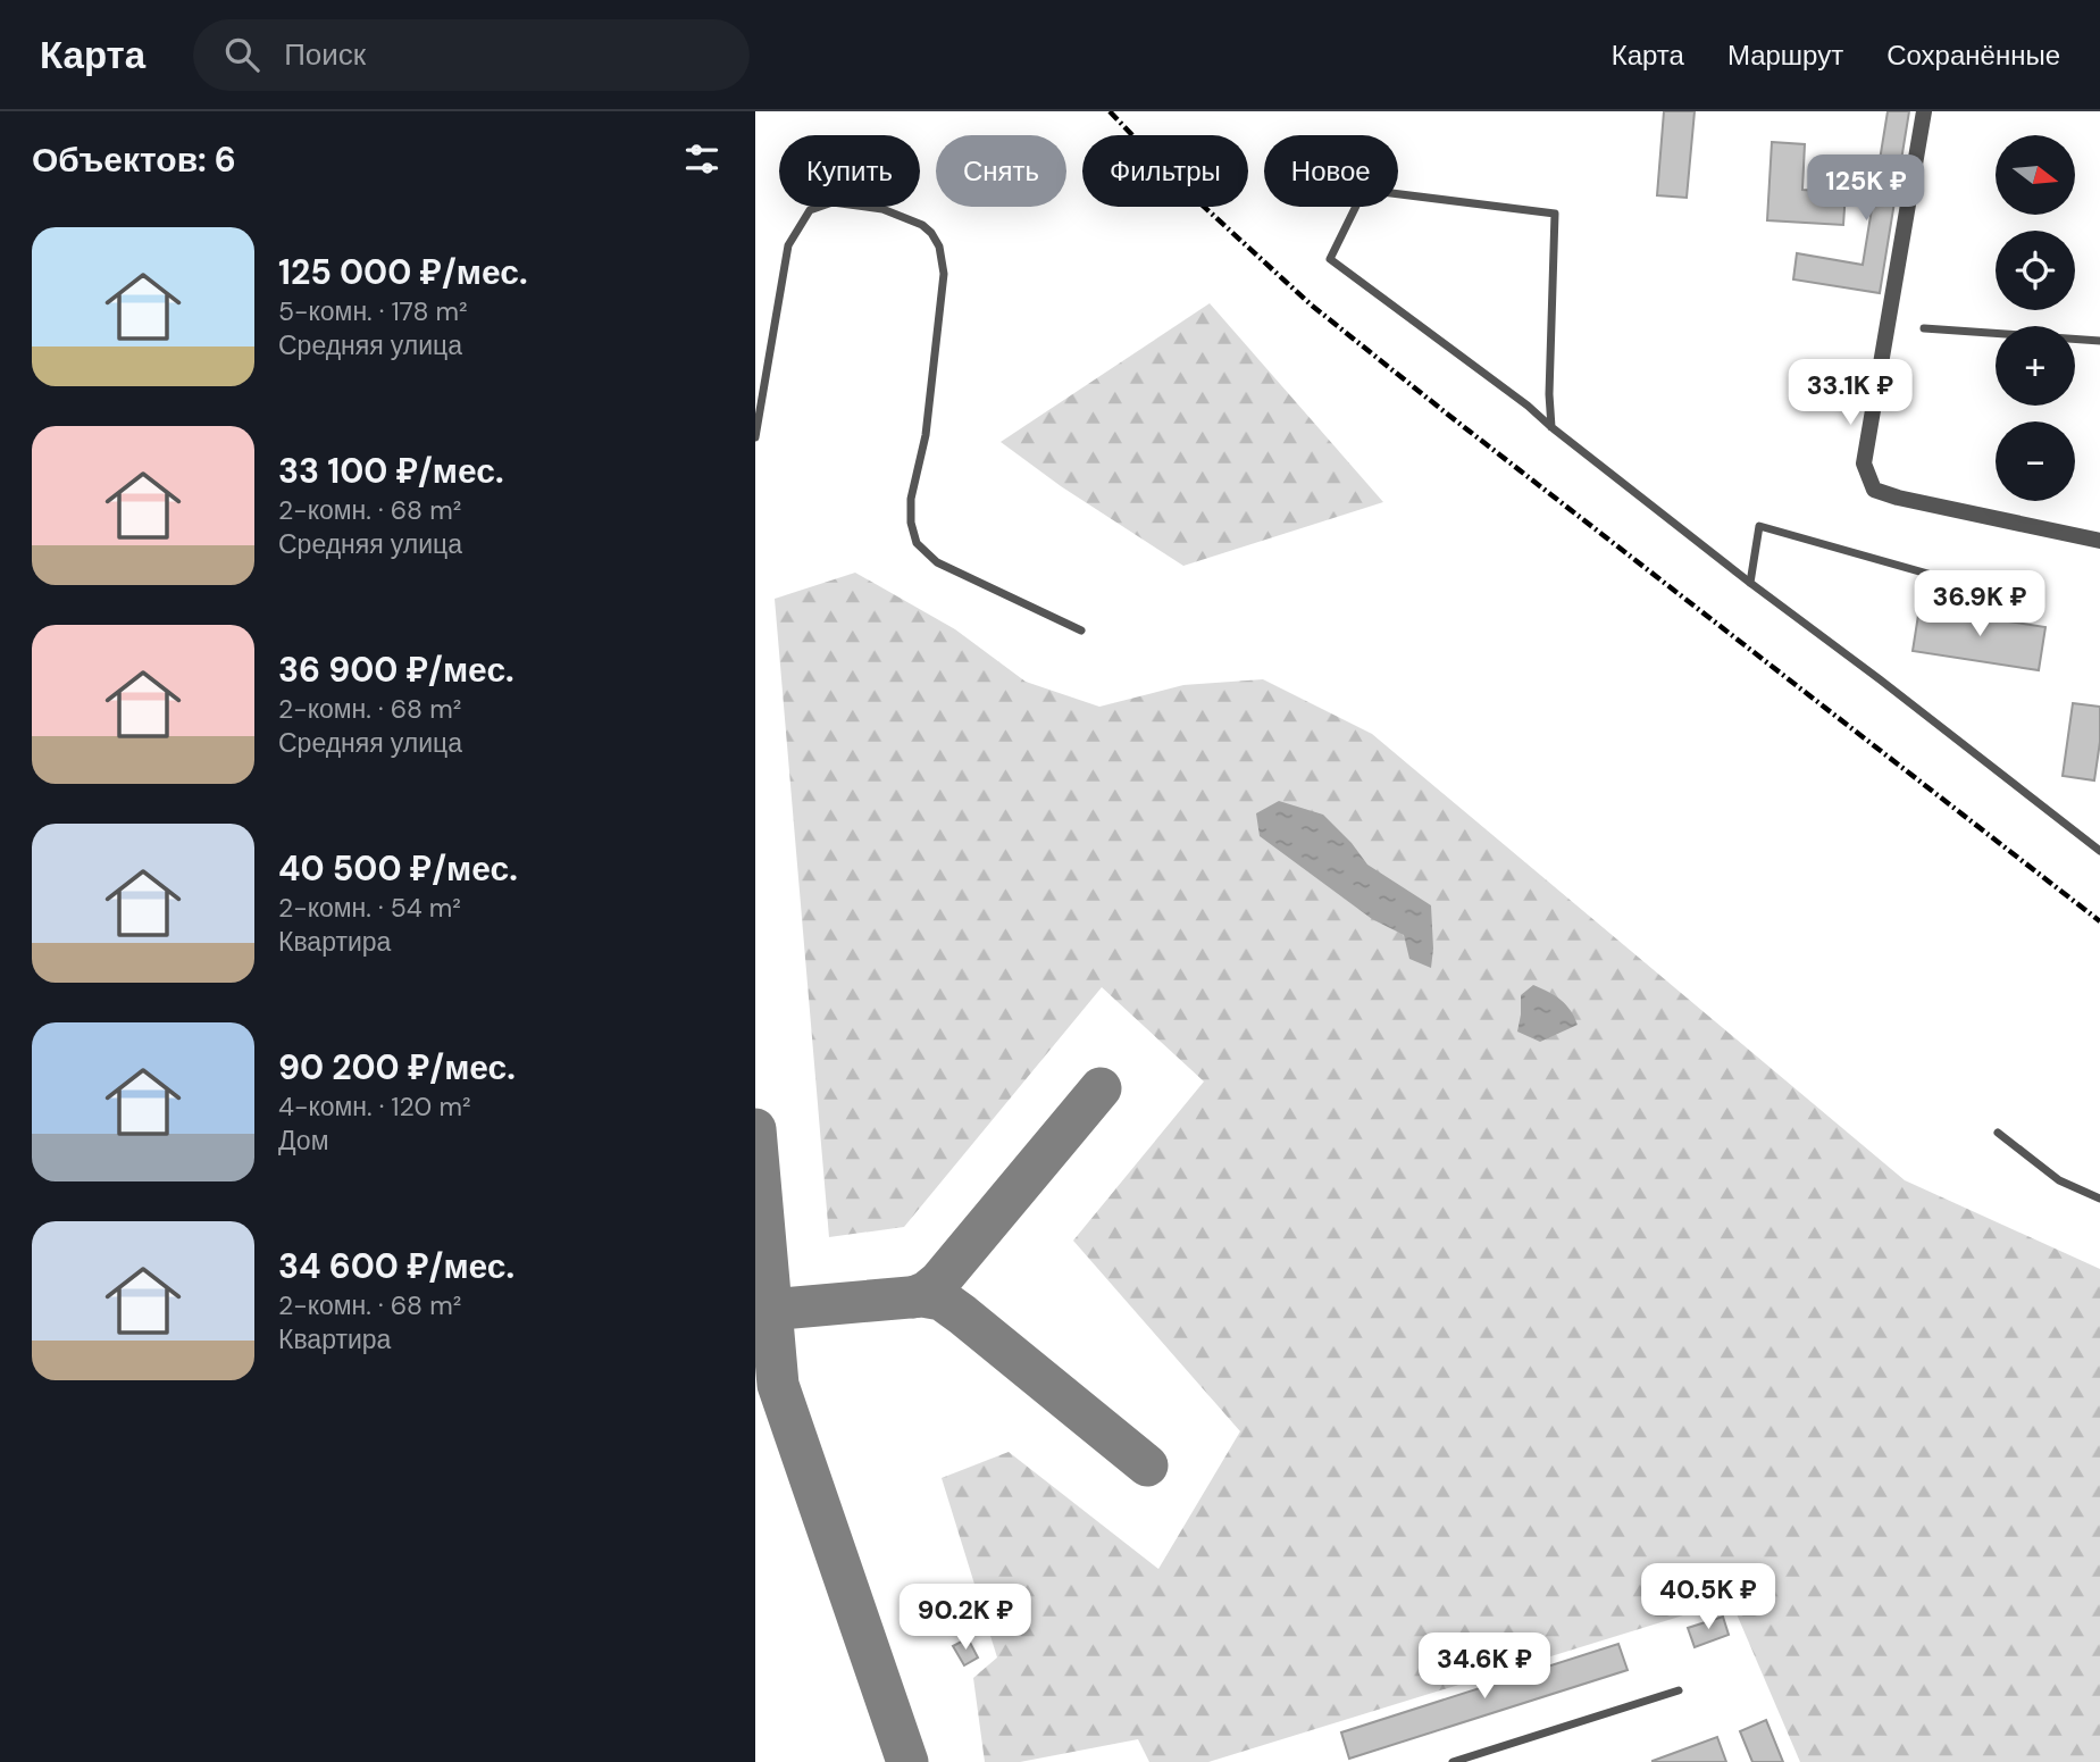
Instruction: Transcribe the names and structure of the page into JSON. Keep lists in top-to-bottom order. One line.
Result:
{"north":"right","page":{"header":"Карта","search":"Поиск","nav":["Карта","Маршрут","Сохранённые"],"heading":"Объектов: 6","map_buttons":["+","−"],"chip":["Купить","Снять","Фильтры","Новое"],"price":["125K ₽","33.1K ₽","36.9K ₽","40.5K ₽","90.2K ₽","34.6K ₽"],"list":[{"name":"125 000 ₽/мес.","note":"5-комн. · 178 m² · Средняя улица"},{"name":"33 100 ₽/мес.","note":"2-комн. · 68 m² · Средняя улица"},{"name":"36 900 ₽/мес.","note":"2-комн. · 68 m² · Средняя улица"},{"name":"40 500 ₽/мес.","note":"2-комн. · 54 m² · Квартира"},{"name":"90 200 ₽/мес.","note":"4-комн. · 120 m² · Дом"},{"name":"34 600 ₽/мес.","note":"2-комн. · 68 m² · Квартира"}]}}
